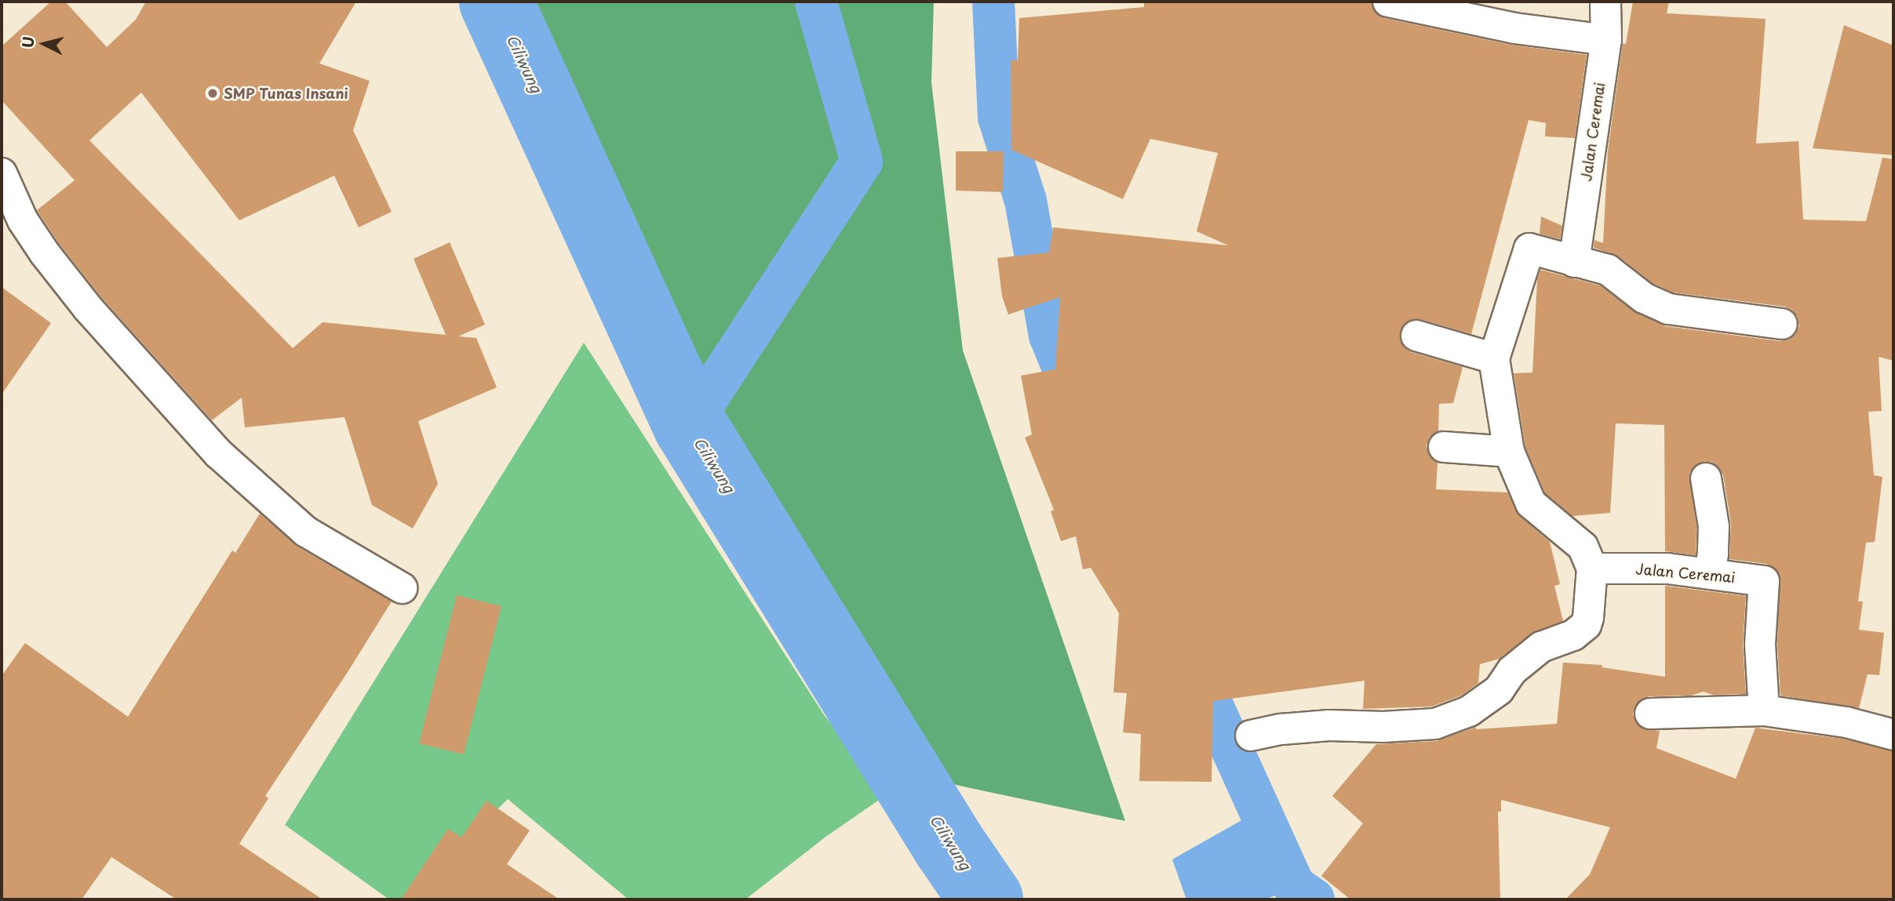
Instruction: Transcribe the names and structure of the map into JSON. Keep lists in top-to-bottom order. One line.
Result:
{"streets":{"street":["Jalan Ceremai"]},"water":["Ciliwung"],"places":["SMP Tunas Insani"],"north":"left"}
